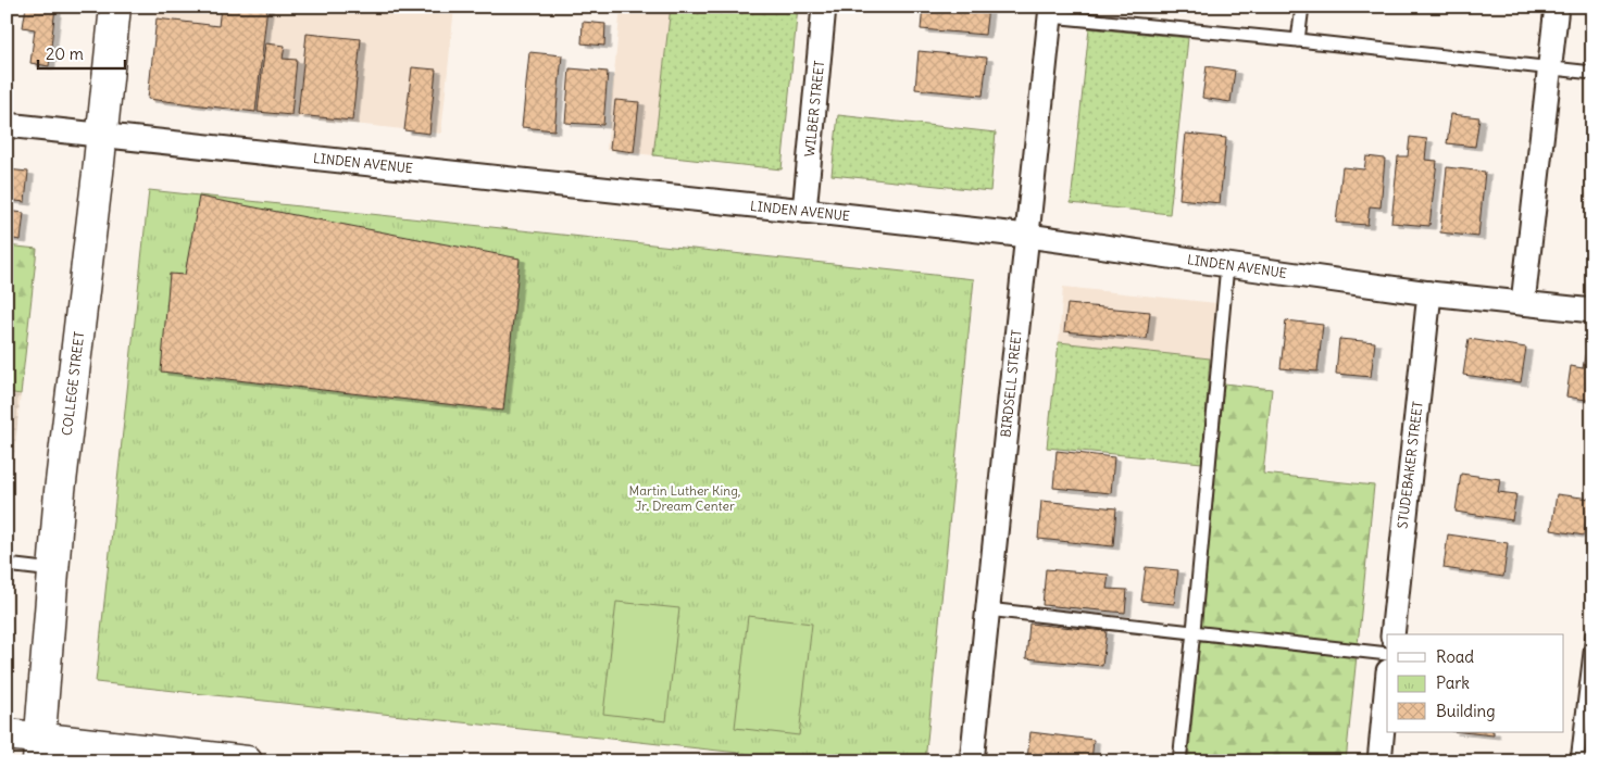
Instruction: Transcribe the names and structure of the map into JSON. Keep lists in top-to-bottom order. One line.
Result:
{"streets":{"street":["WILBER STREET","LINDEN AVENUE","COLLEGE STREET","BIRDSELL STREET","STUDEBAKER STREET"]},"crossings":[["WILBER STREET","LINDEN AVENUE"],["LINDEN AVENUE","COLLEGE STREET"],["LINDEN AVENUE","BIRDSELL STREET"],["LINDEN AVENUE","STUDEBAKER STREET"]],"parks":["Martin Luther King, Jr. Dream Center"],"legend":["Road","Park","Building"],"scale_bar":"20 m"}
